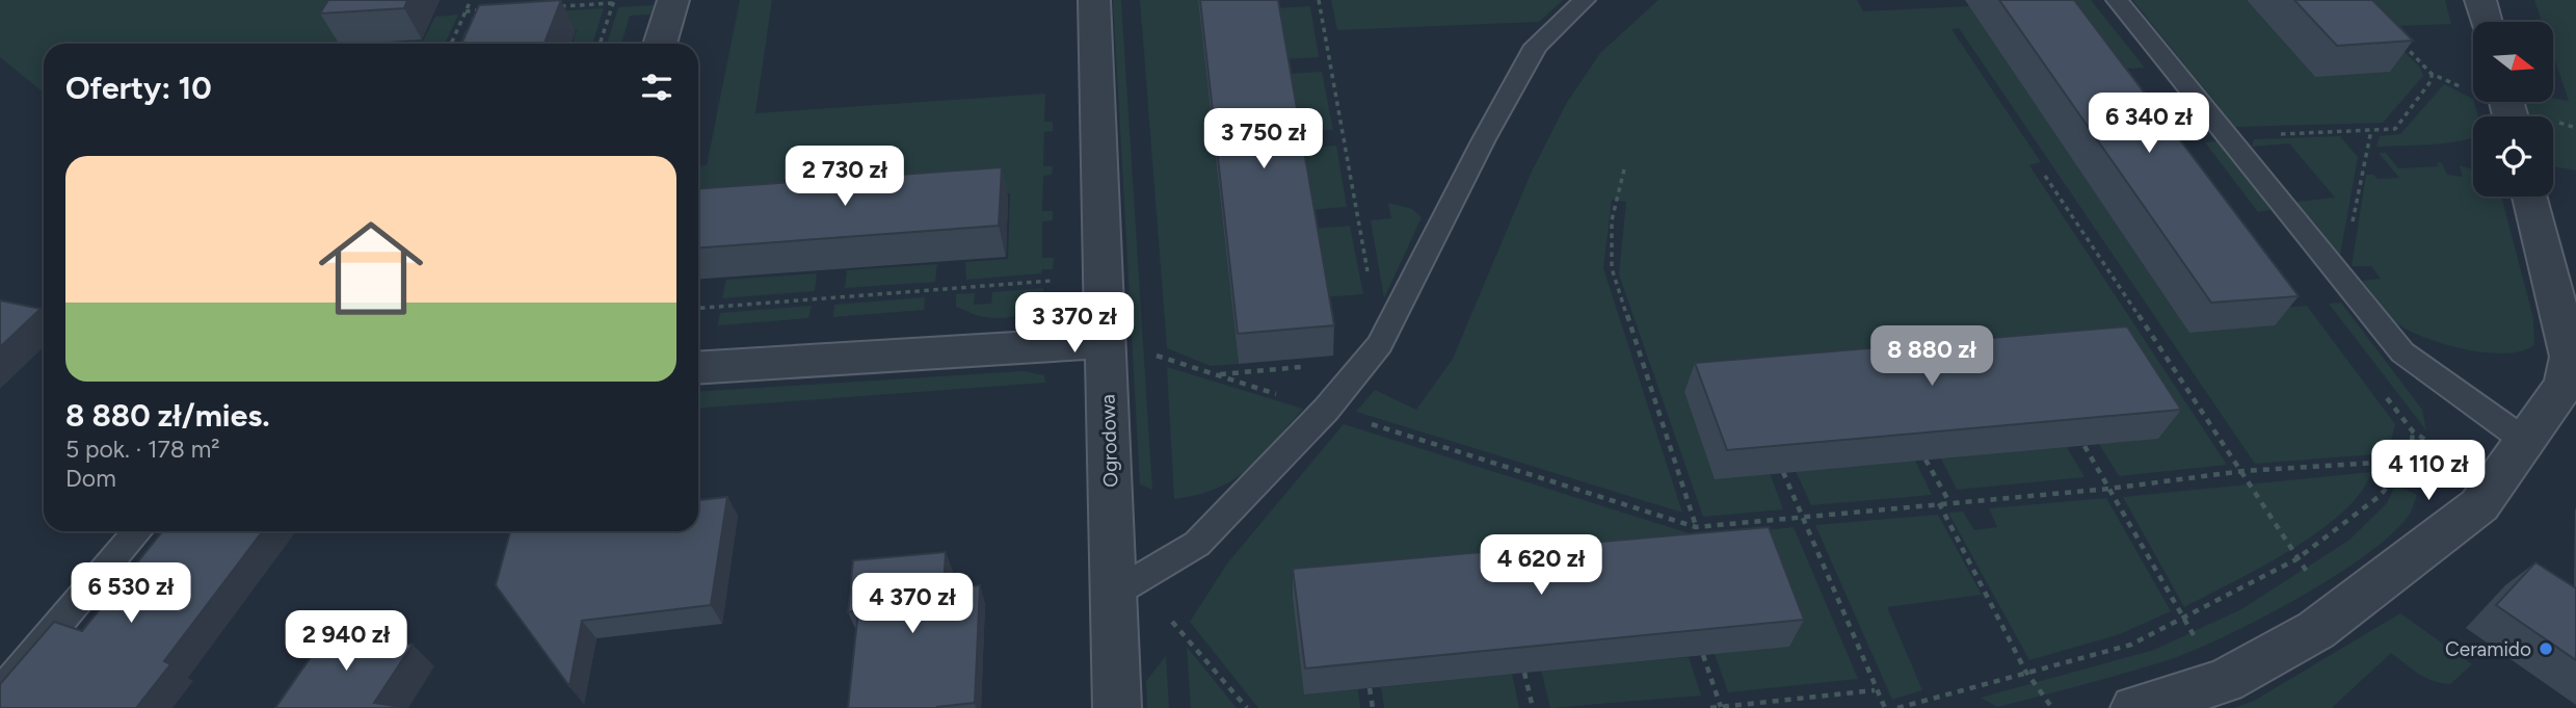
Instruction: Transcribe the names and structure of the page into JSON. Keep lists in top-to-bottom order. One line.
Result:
{"streets":{"street":["Ogrodowa"]},"places":["Ceramido"],"north":"right","page":{"heading":"Oferty: 10","price":["6 340 zł","3 750 zł","2 730 zł","3 370 zł","8 880 zł","4 110 zł","4 620 zł","6 530 zł","4 370 zł","2 940 zł"],"list":[{"name":"8 880 zł/mies.","note":"5 pok. · 178 m² · Dom"}]}}
